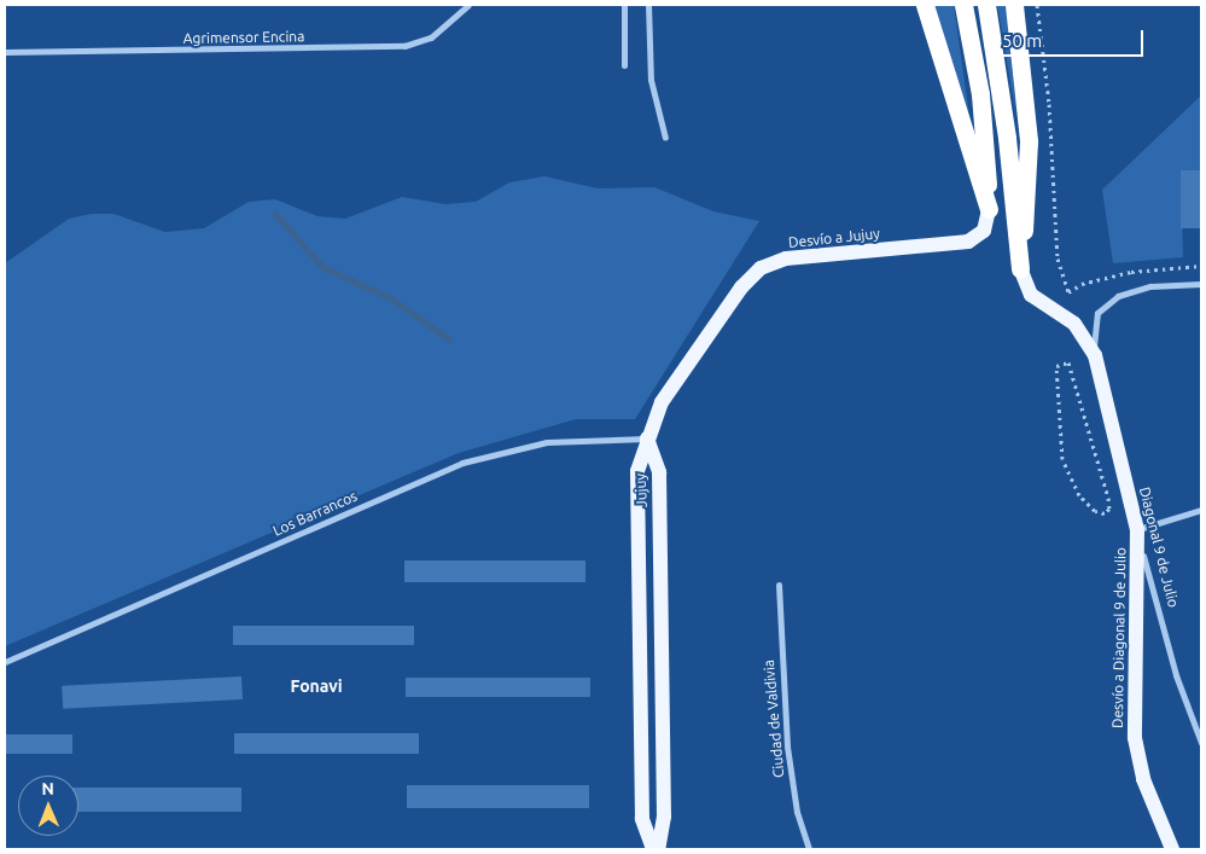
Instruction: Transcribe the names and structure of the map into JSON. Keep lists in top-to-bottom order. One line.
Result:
{"streets":{"main road":["Desvío a Jujuy","Jujuy","Diagonal 9 de Julio","Desvío a Diagonal 9 de Julio"],"street":["Agrimensor Encina","Los Barrancos","Ciudad de Valdivia"]},"crossings":[["Desvío a Jujuy","Jujuy"],["Desvío a Jujuy","Los Barrancos"],["Jujuy","Los Barrancos"],["Diagonal 9 de Julio","Desvío a Diagonal 9 de Julio"]],"districts":["Fonavi"],"scale_bar":"50 m","north":"top"}
